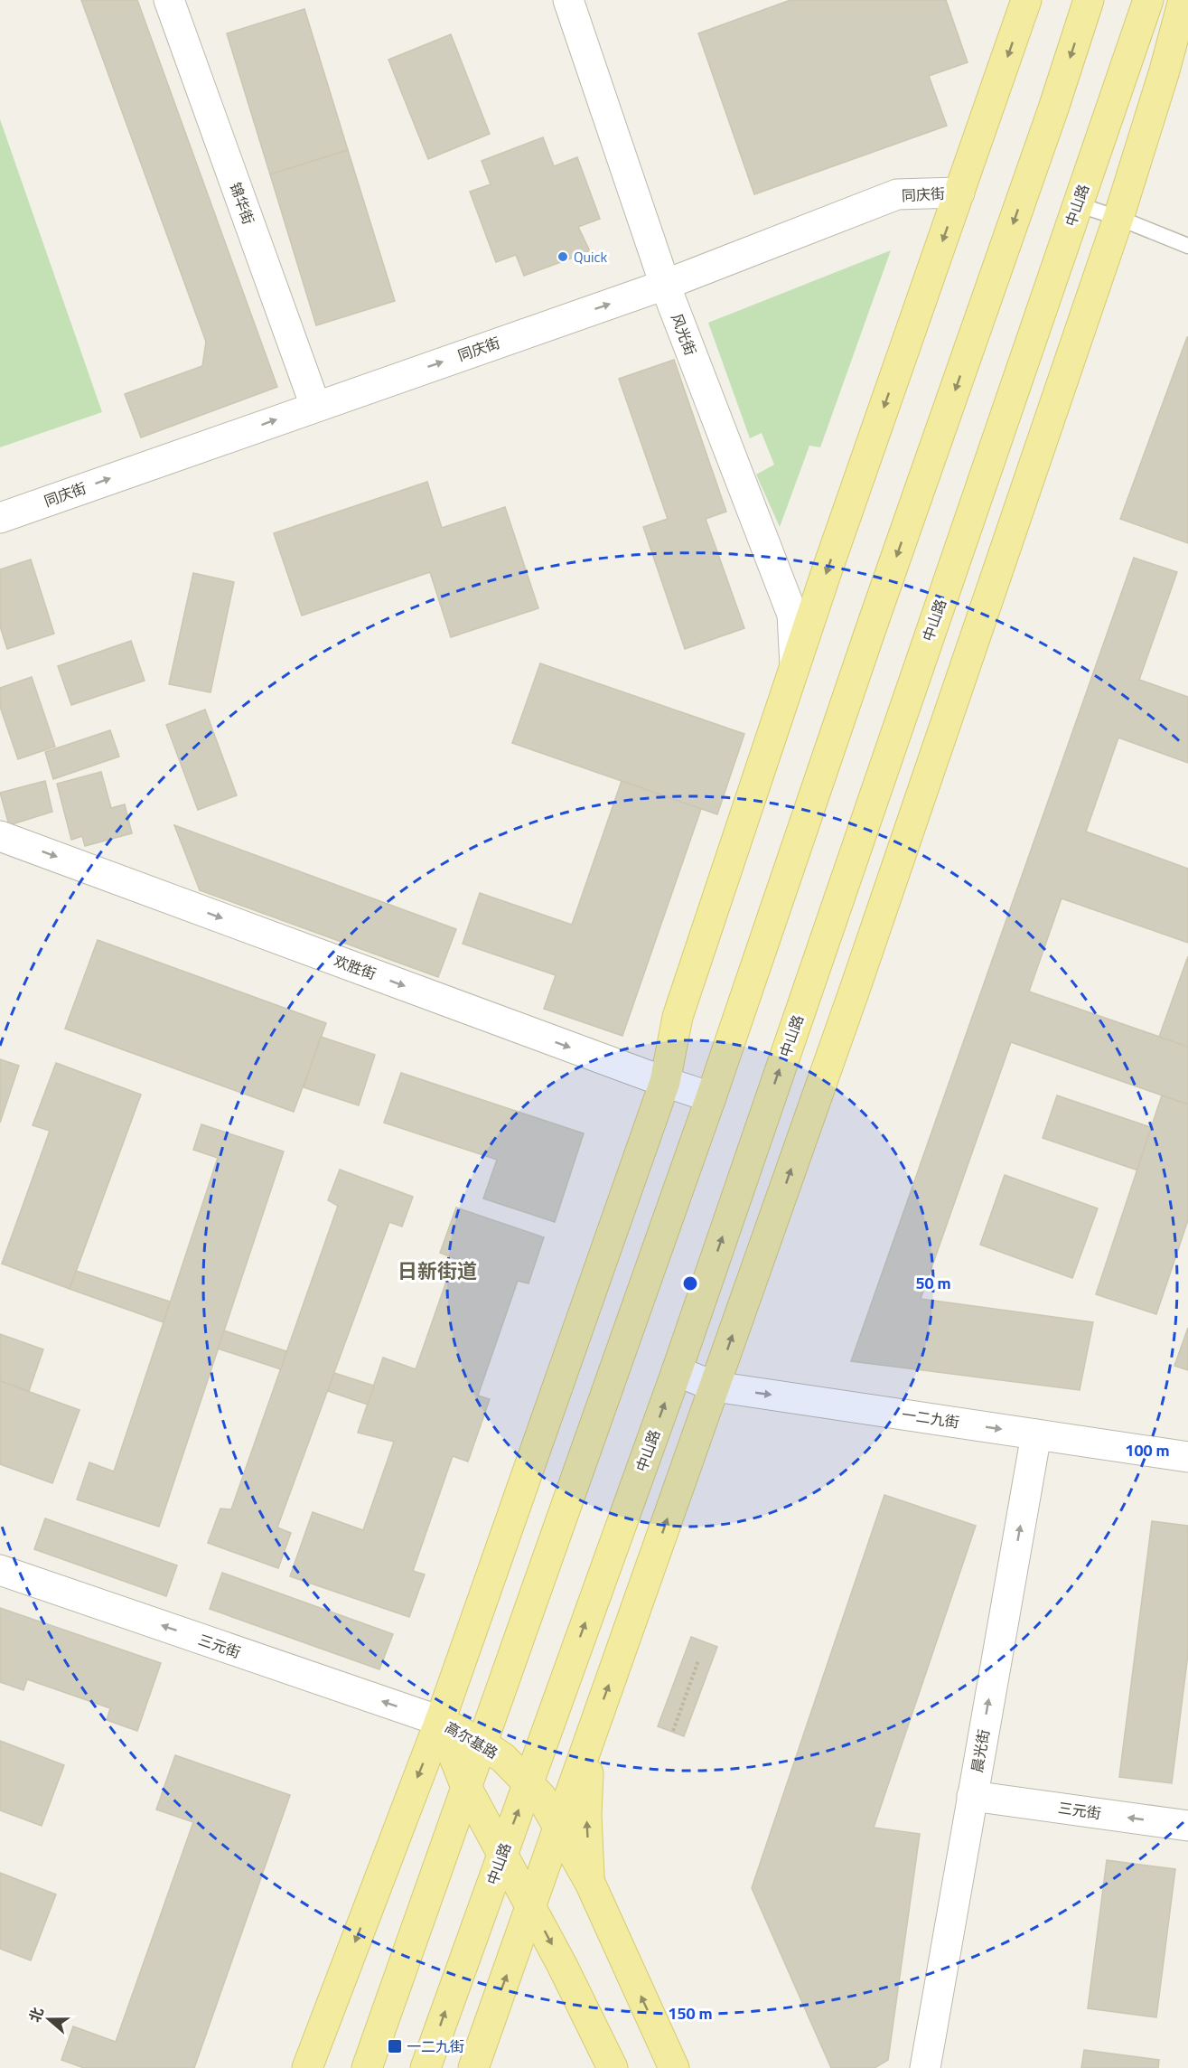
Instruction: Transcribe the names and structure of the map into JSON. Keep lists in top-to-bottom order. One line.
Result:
{"streets":{"main road":["中山路","高尔基路"],"street":["同庆街","锦华街","风光街","欢胜街","一二九街","三元街","晨光街"]},"crossings":[["同庆街","锦华街"],["同庆街","风光街"],["中山路","一二九街"],["中山路","高尔基路"],["一二九街","晨光街"],["三元街","高尔基路"],["三元街","晨光街"]],"one_way":["同庆街","欢胜街","一二九街","三元街","晨光街"],"districts":["日新街道"],"places":{"other":["Quick"],"transit":["一二九街"]},"north":"left","rings":["50 m","100 m","150 m"]}
